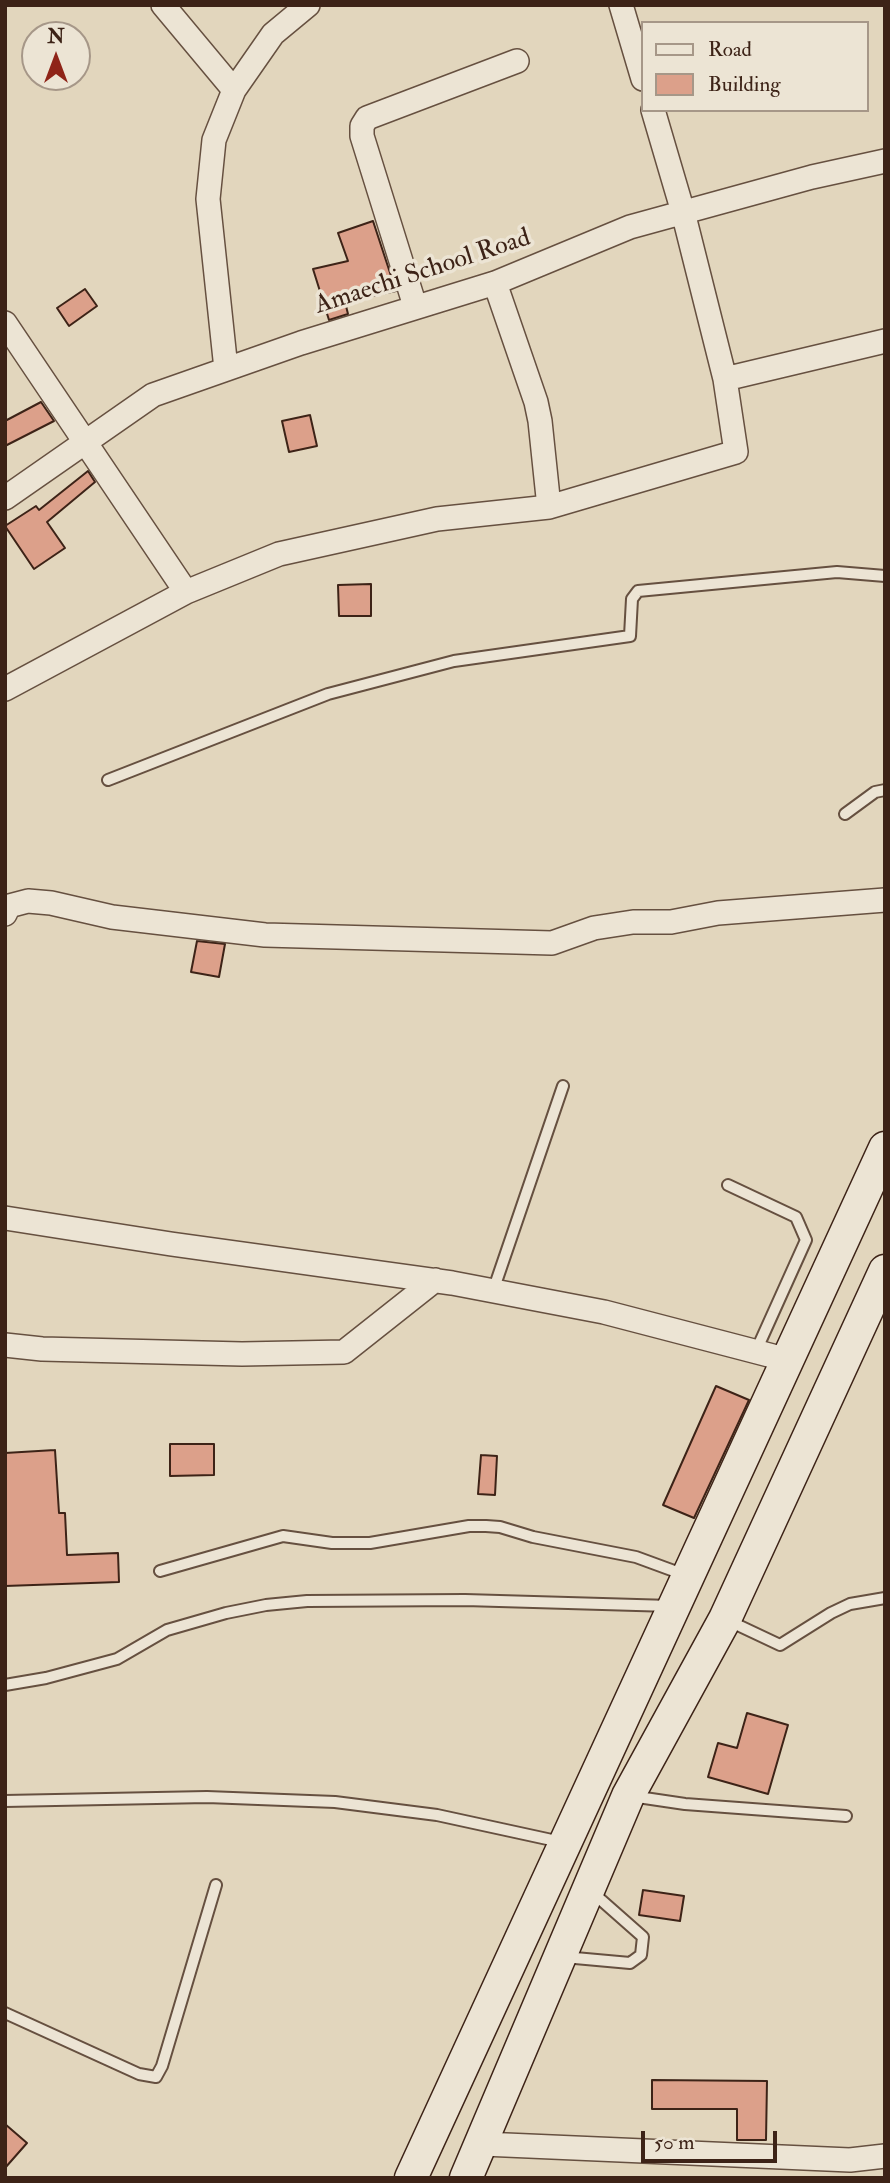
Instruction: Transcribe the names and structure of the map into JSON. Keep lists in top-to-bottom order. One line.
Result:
{"streets":{"street":["Amaechi School Road"]},"legend":["Road","Building"],"scale_bar":"50 m","north":"top"}
